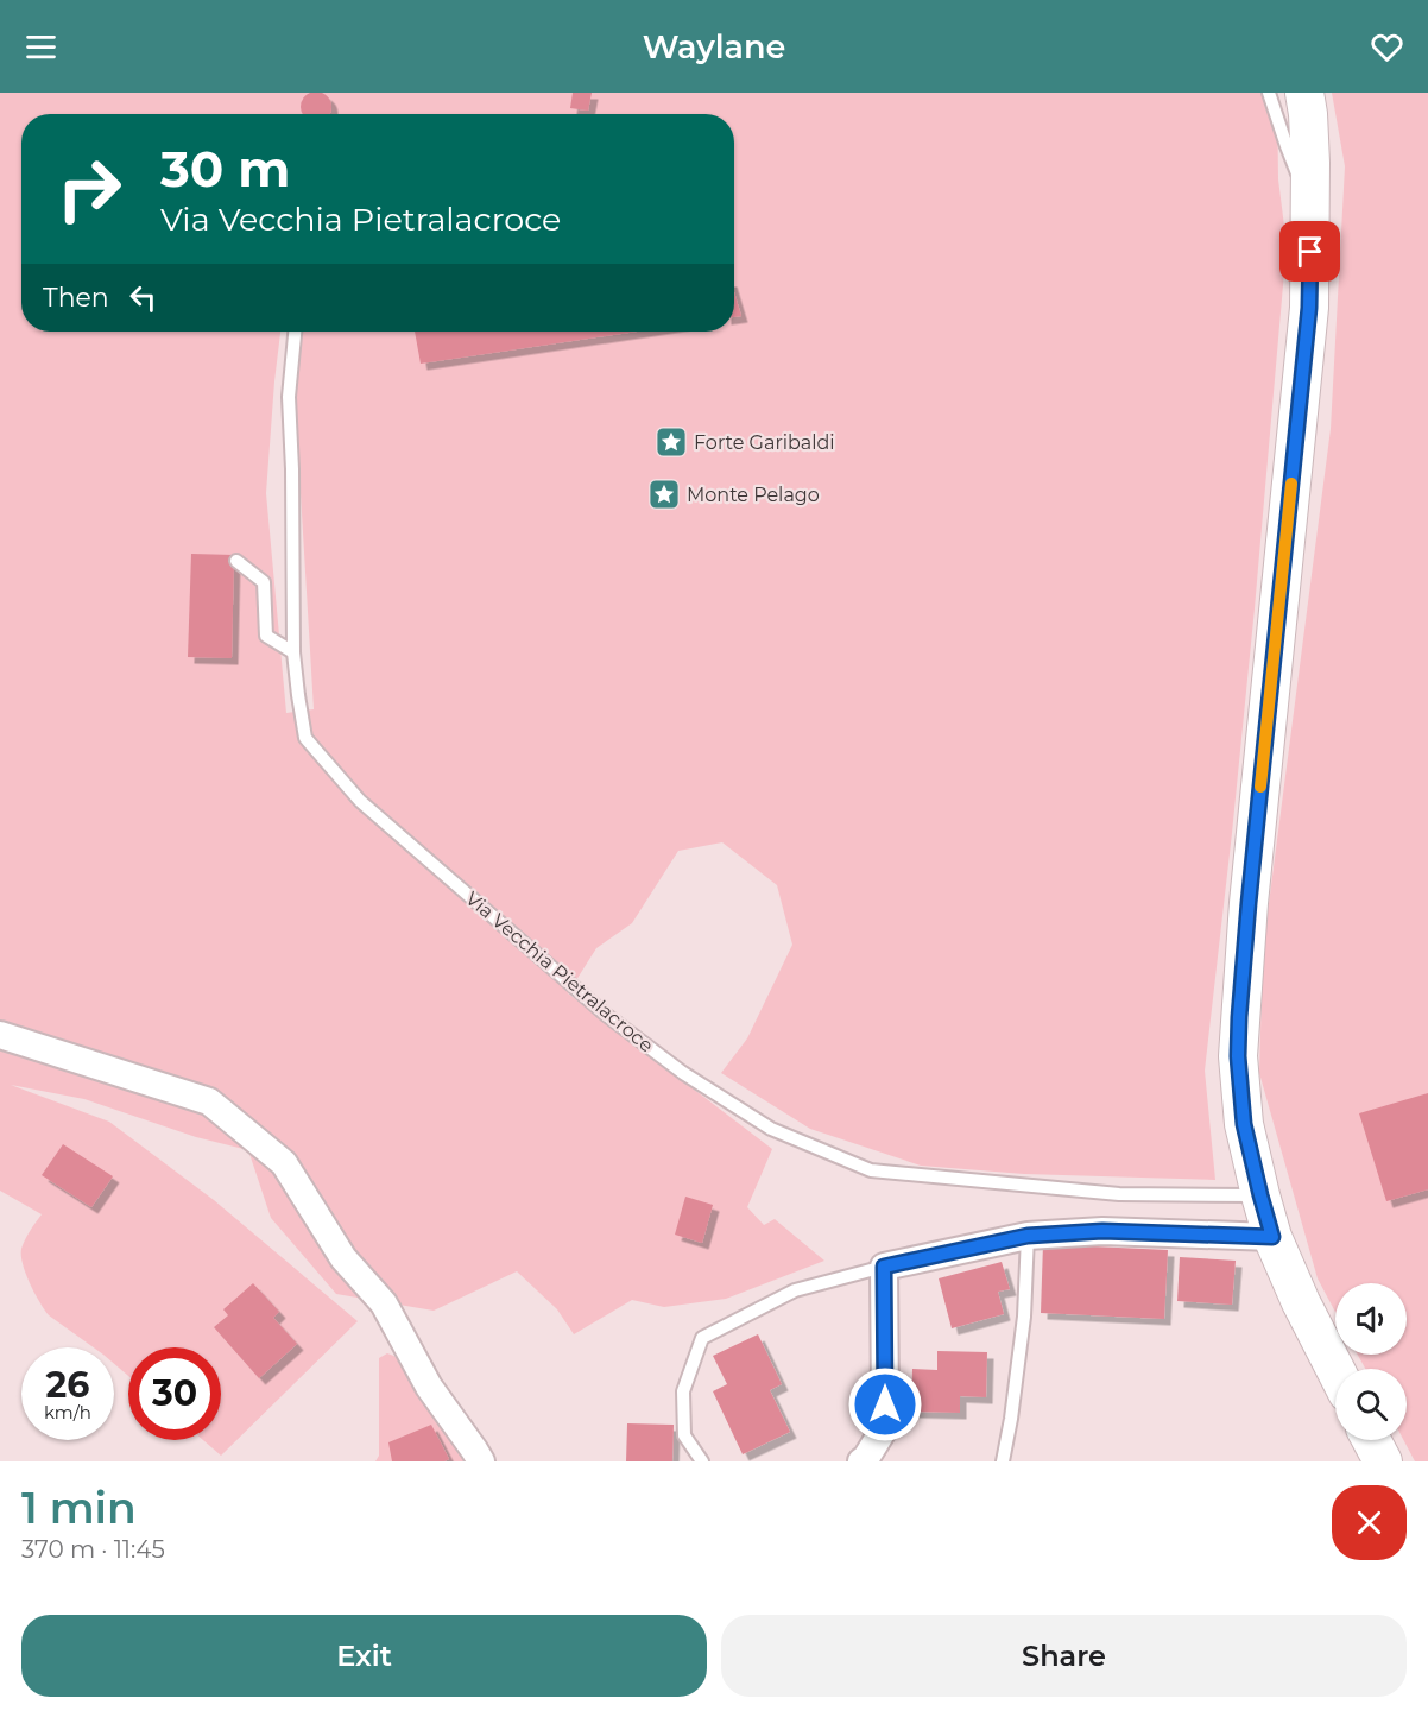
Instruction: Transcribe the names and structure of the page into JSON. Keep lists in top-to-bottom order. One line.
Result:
{"streets":{"lane":["Via Vecchia Pietralacroce"]},"places":{"place":["Forte Garibaldi","Monte Pelago"]},"page":{"header":"Waylane","turn":["30 m","Via Vecchia Pietralacroce"],"then":"Then","speed":"26 km/h","limit":"30","heading":["1 min","370 m · 11:45"],"buttons":["Exit","Share"]}}
